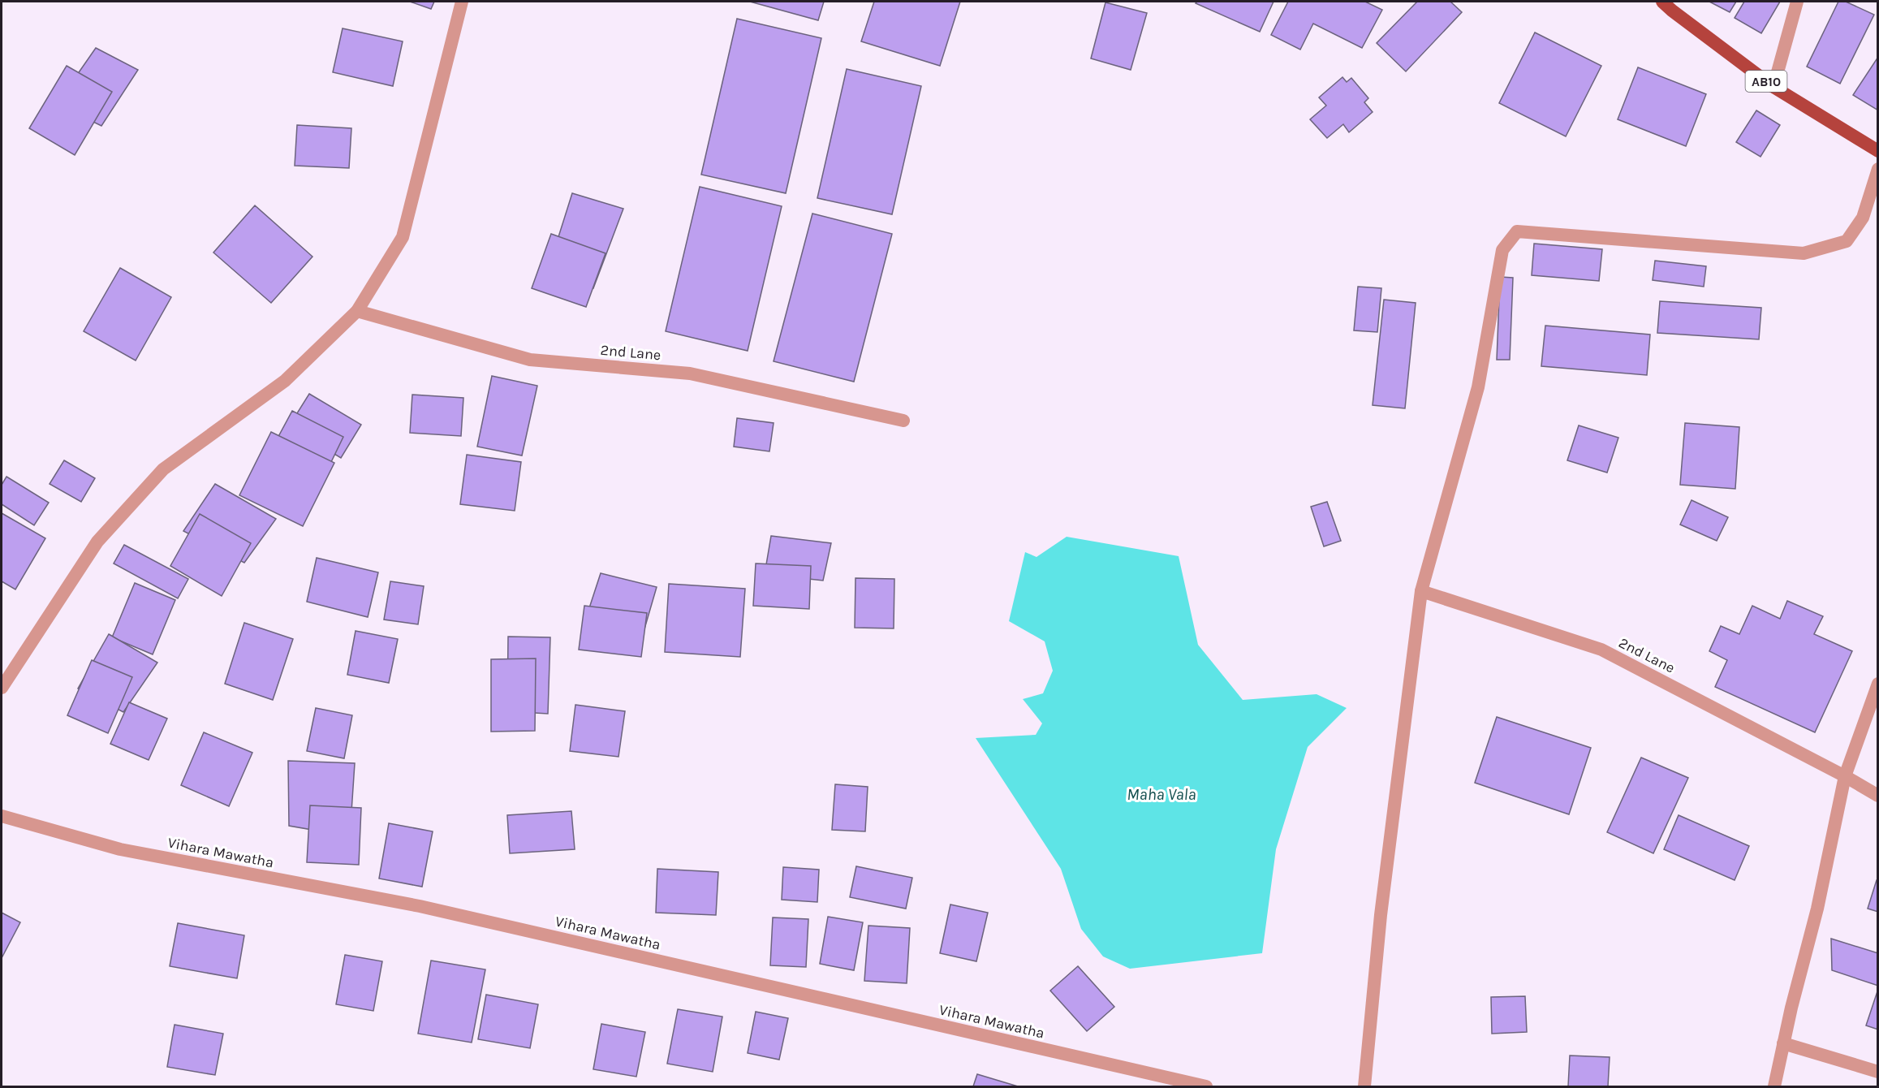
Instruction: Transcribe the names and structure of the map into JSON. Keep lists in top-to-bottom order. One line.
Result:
{"streets":{"main road":["AB10"],"street":["2nd Lane","Vihara Mawatha"]},"water":["Maha Vala"]}
